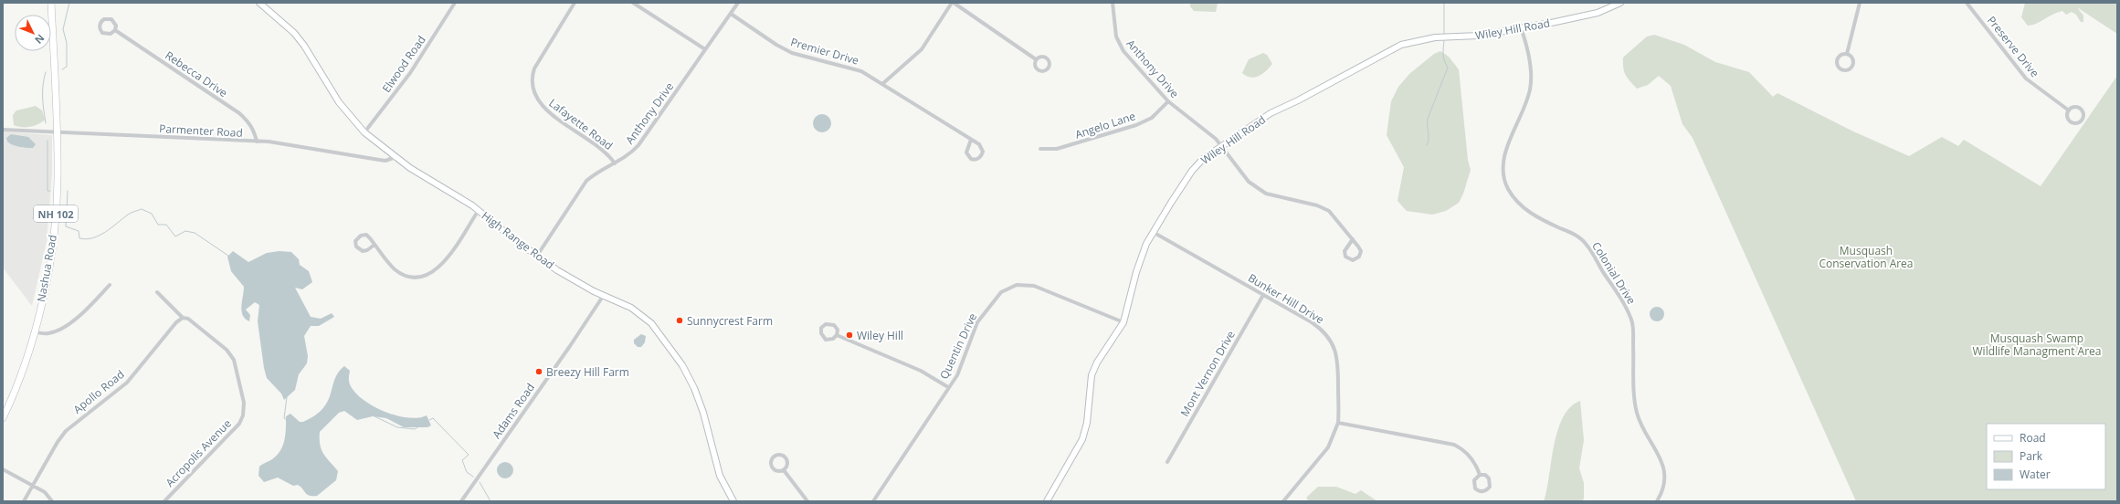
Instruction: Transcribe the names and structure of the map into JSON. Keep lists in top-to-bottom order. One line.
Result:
{"streets":{"main road":["NH 102","Nashua Road"],"street":["Wiley Hill Road","Preserve Drive","Premier Drive","Elwood Road","Anthony Drive","Rebecca Drive","Lafayette Road","Angelo Lane","Parmenter Road","High Range Road","Colonial Drive","Bunker Hill Drive","Quentin Drive","Mont Vernon Drive","Apollo Road","Adams Road","Acropolis Avenue"]},"crossings":[["Wiley Hill Road","Anthony Drive"],["Wiley Hill Road","Colonial Drive"],["Wiley Hill Road","Bunker Hill Drive"],["Wiley Hill Road","Quentin Drive"],["Premier Drive","Anthony Drive"],["Elwood Road","High Range Road"],["Anthony Drive","Lafayette Road"],["Anthony Drive","Angelo Lane"],["Anthony Drive","High Range Road"],["Rebecca Drive","Parmenter Road"],["Parmenter Road","High Range Road"],["Parmenter Road","Nashua Road"],["High Range Road","Adams Road"],["Bunker Hill Drive","Mont Vernon Drive"],["Apollo Road","Acropolis Avenue"]],"parks":["Musquash Conservation Area","Musquash Swamp Wildlife Managment Area"],"places":["Sunnycrest Farm","Wiley Hill","Breezy Hill Farm"],"legend":["Road","Park","Water"],"north":"bottom right"}
